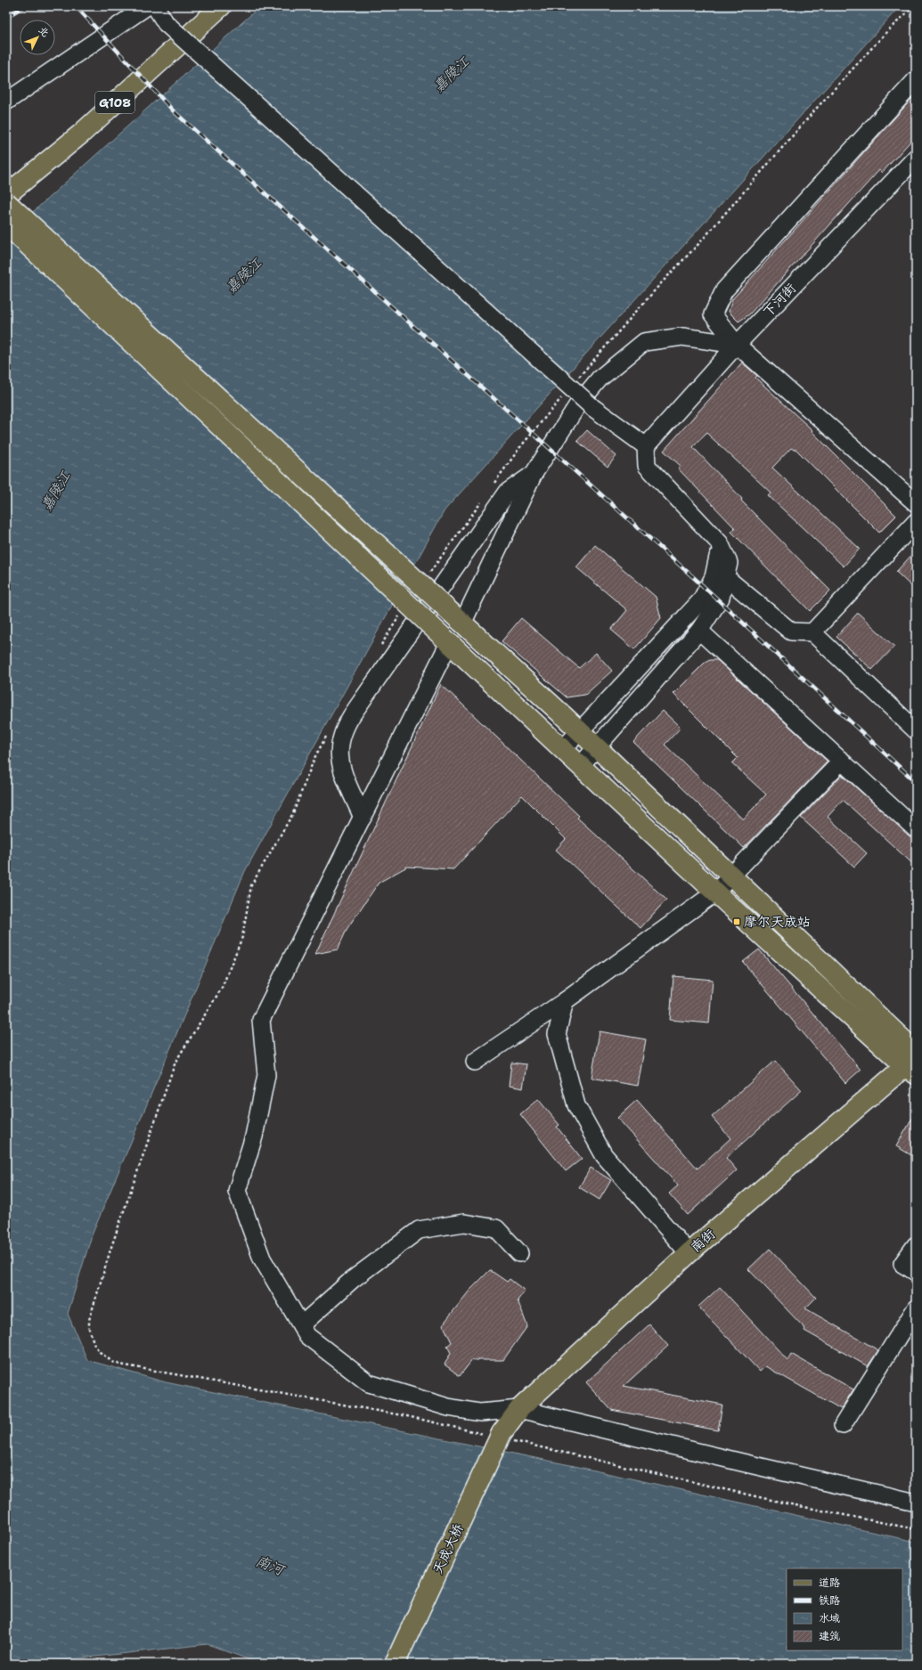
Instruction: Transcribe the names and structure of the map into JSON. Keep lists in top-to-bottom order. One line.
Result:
{"streets":{"main road":["G108","南街","天成大桥"],"street":["下河街"]},"crossings":[["南街","天成大桥"]],"water":["嘉陵江","南河"],"places":{"transit":["摩尔天成站"]},"legend":["道路","铁路","水域","建筑"],"north":"top right"}
